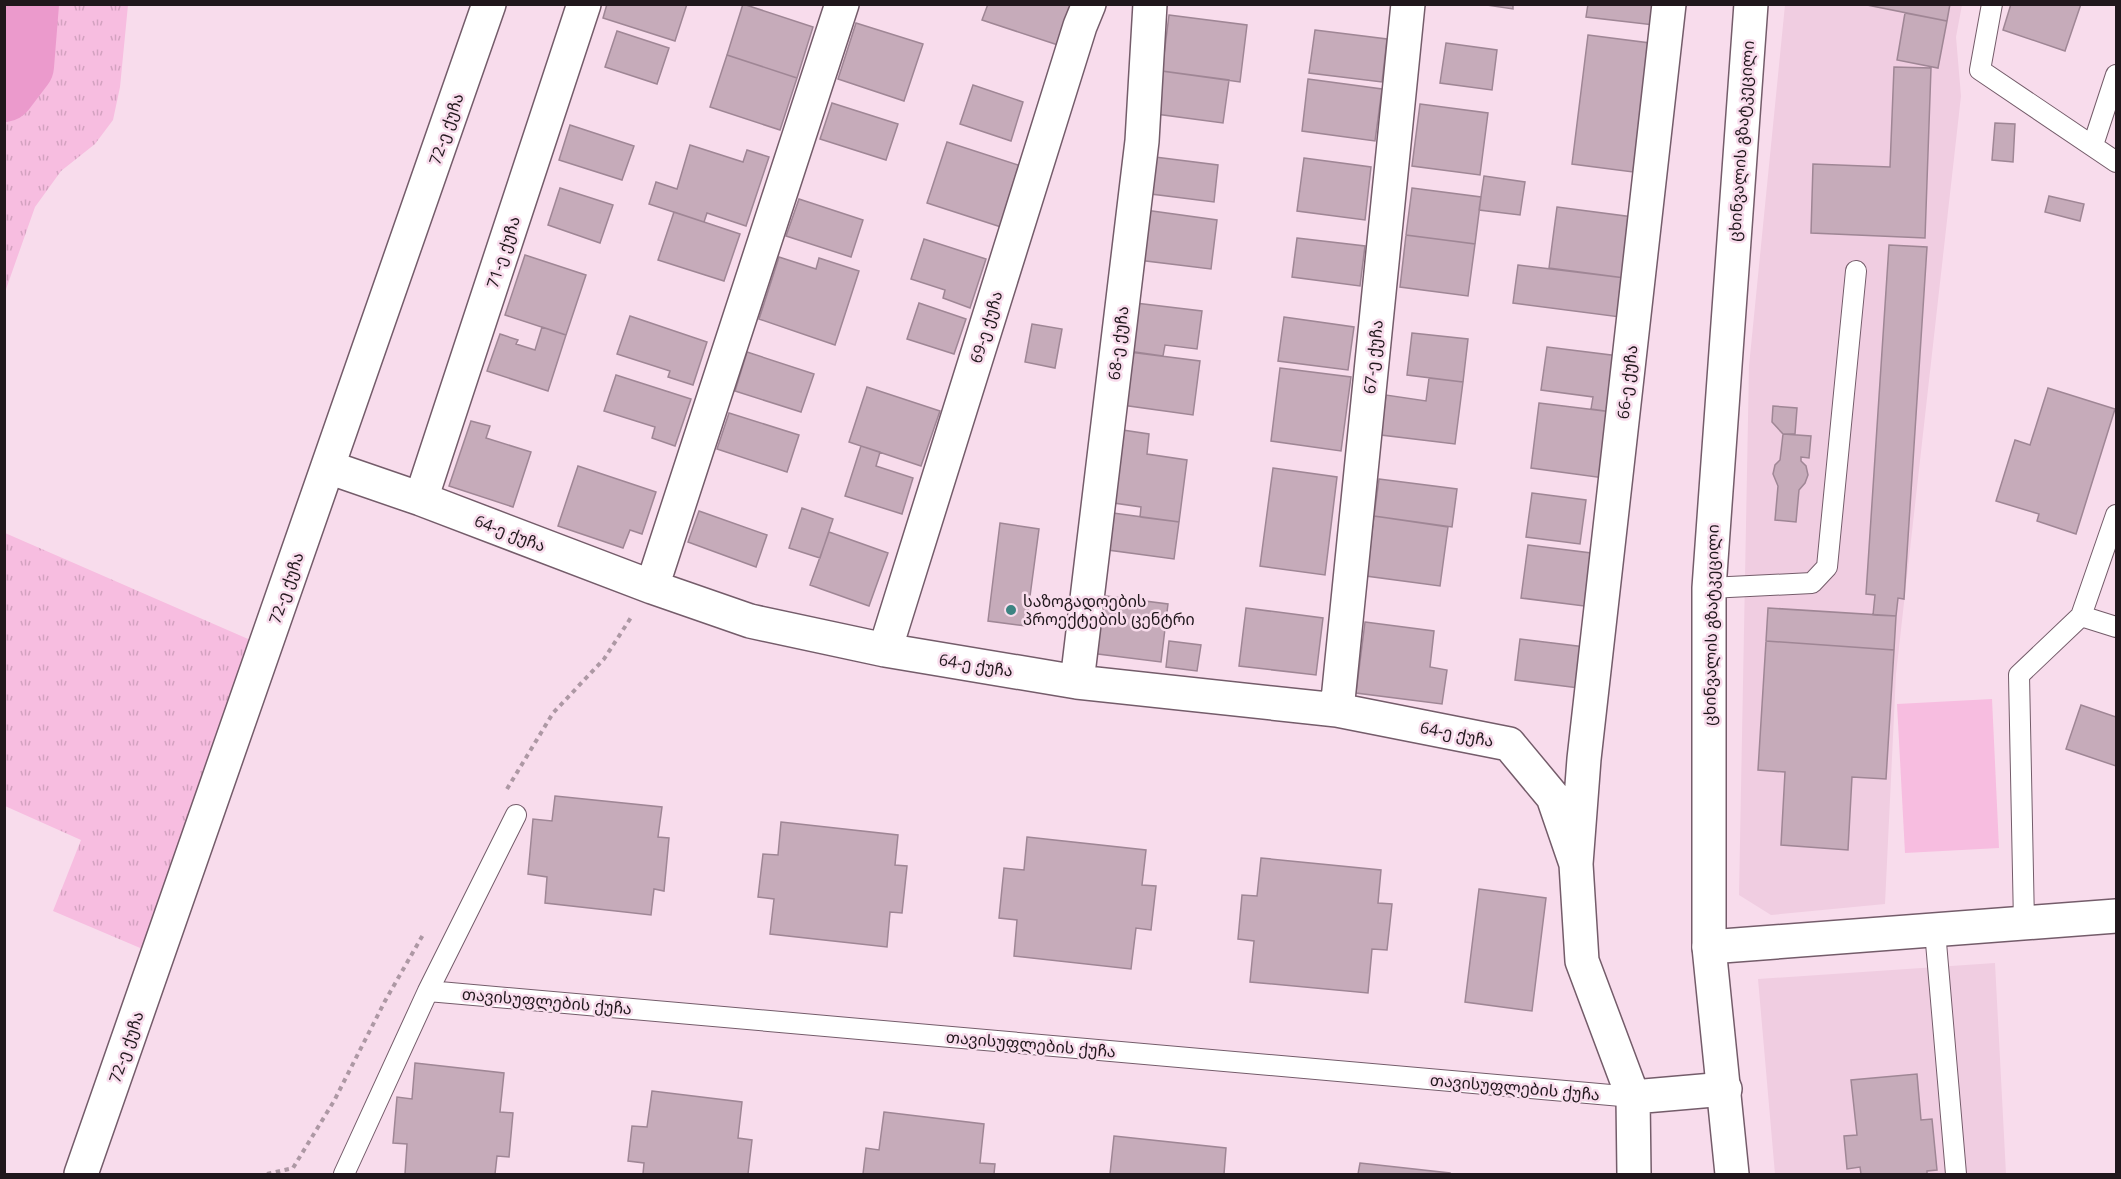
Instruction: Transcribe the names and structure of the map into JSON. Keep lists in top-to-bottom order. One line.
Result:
{"streets":{"street":["72-ე ქუჩა","ცხინვალის გზატკეცილი","71-ე ქუჩა","69-ე ქუჩა","68-ე ქუჩა","67-ე ქუჩა","66-ე ქუჩა","64-ე ქუჩა"],"lane":["თავისუფლების ქუჩა"]},"crossings":[["72-ე ქუჩა","64-ე ქუჩა"],["71-ე ქუჩა","64-ე ქუჩა"],["69-ე ქუჩა","64-ე ქუჩა"],["68-ე ქუჩა","64-ე ქუჩა"],["67-ე ქუჩა","64-ე ქუჩა"],["66-ე ქუჩა","64-ე ქუჩა"]],"places":["საზოგადოების პროექტების ცენტრი"]}
